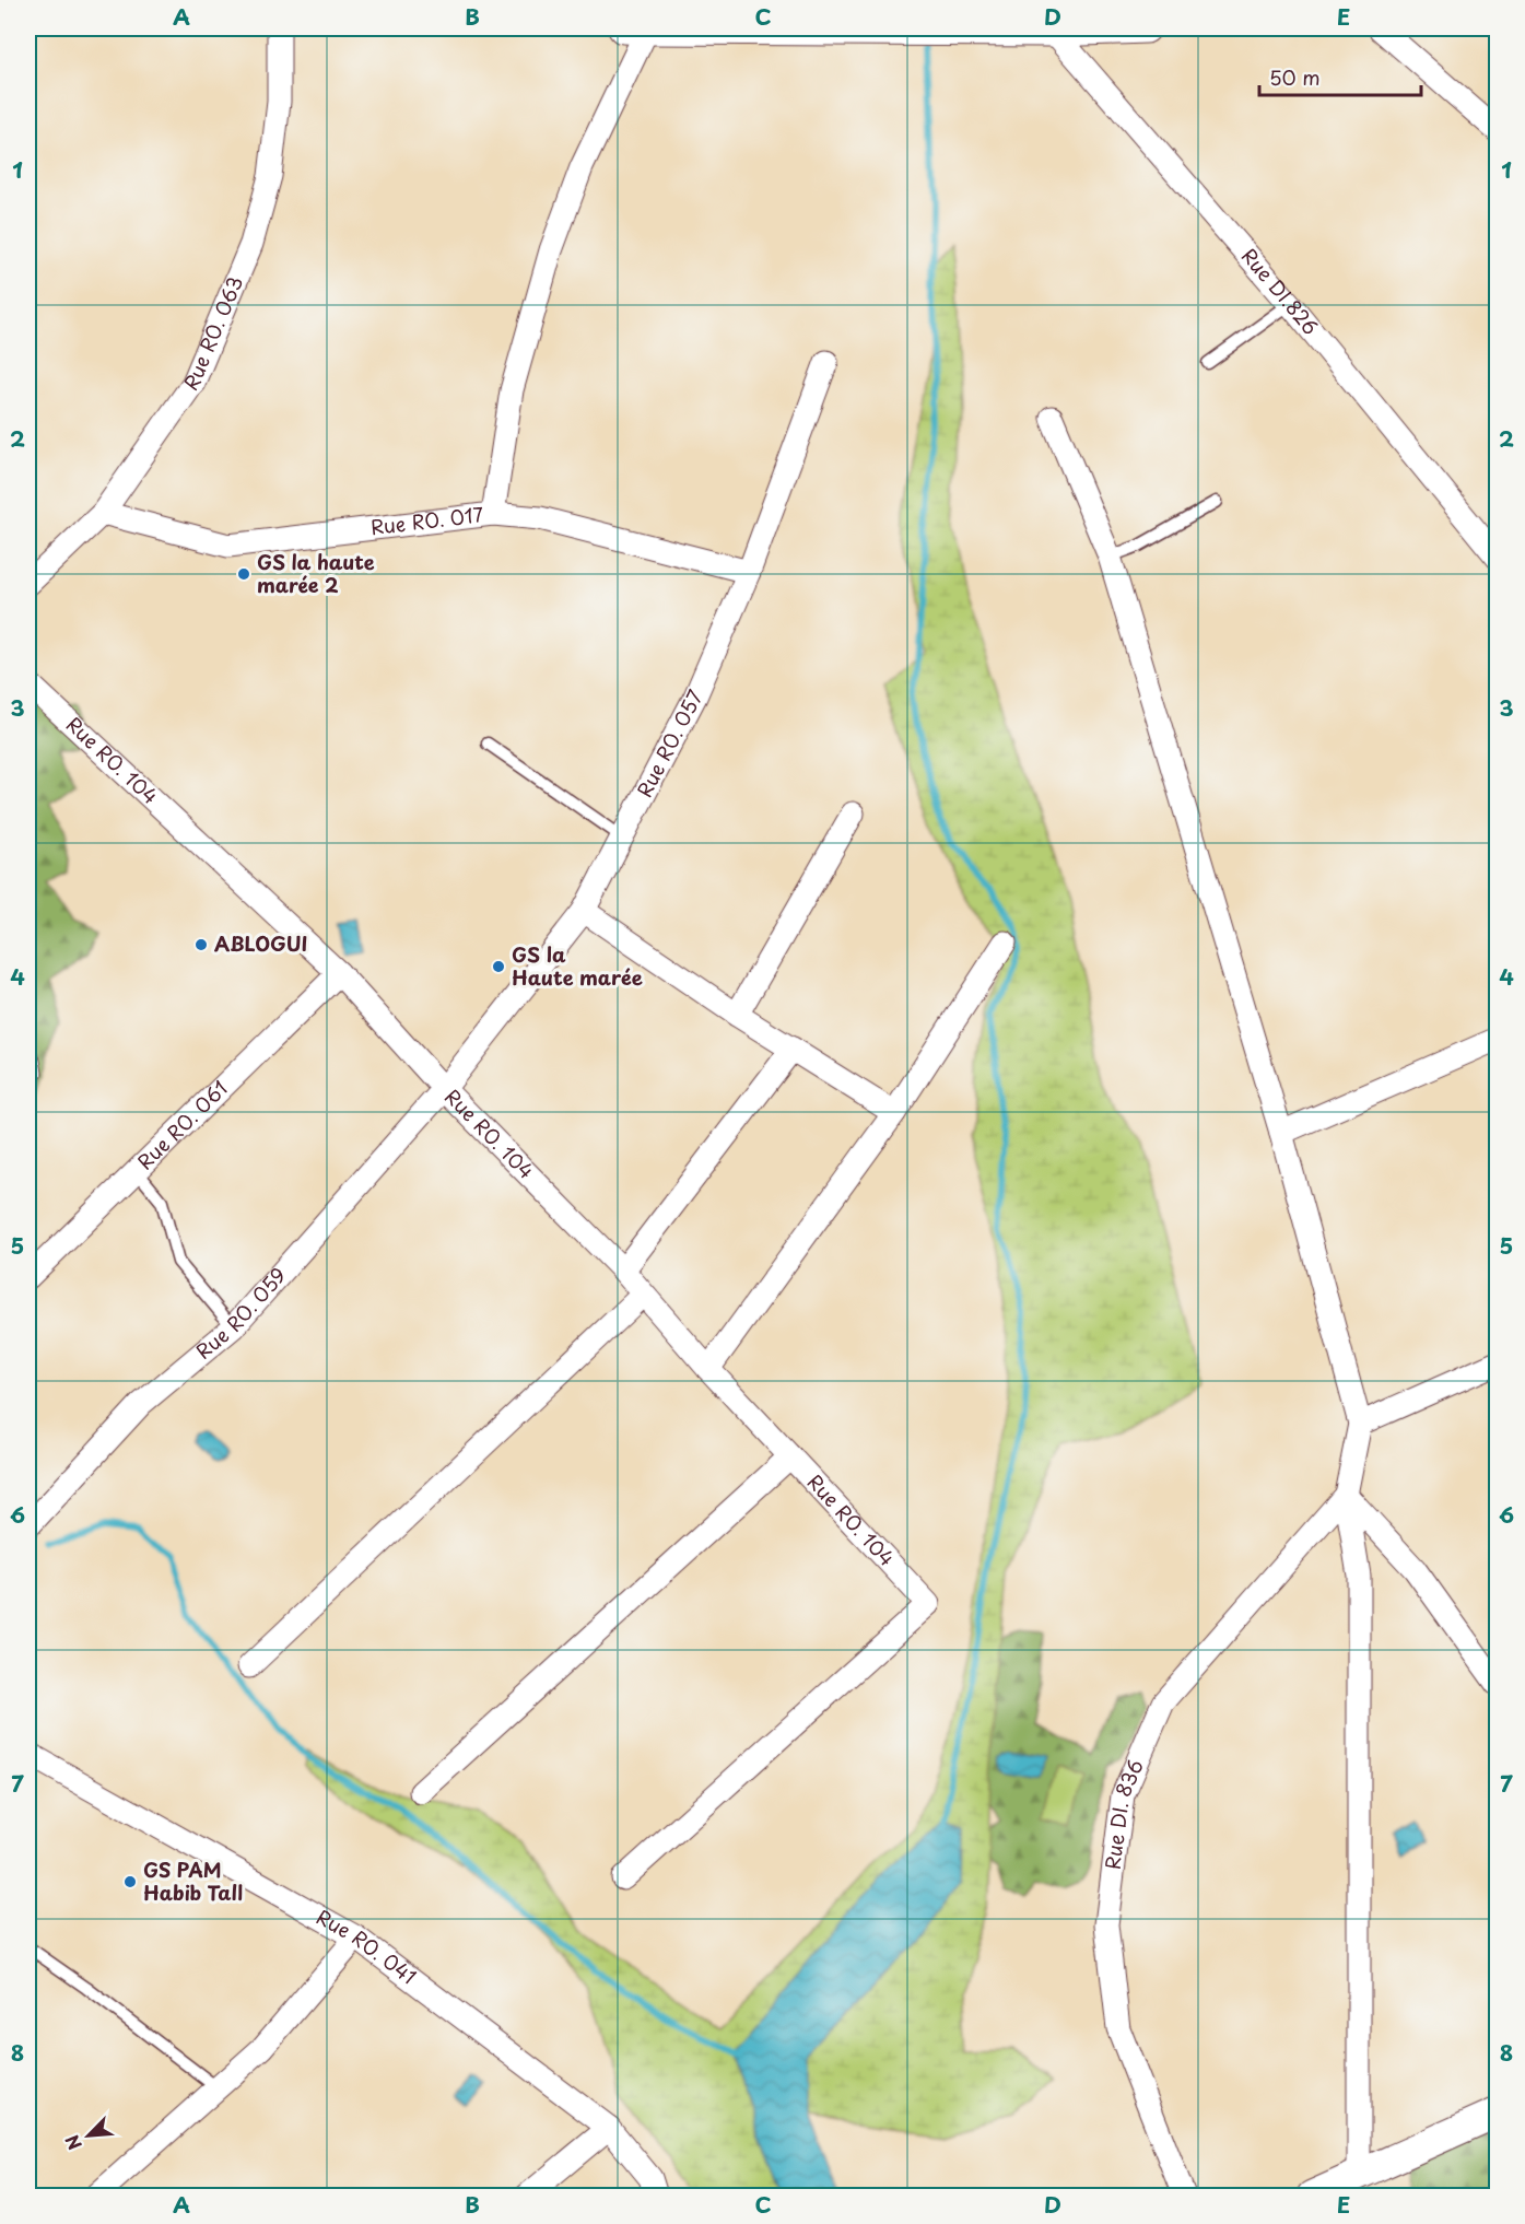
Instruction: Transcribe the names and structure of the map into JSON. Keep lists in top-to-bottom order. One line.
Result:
{"streets":{"street":["Rue DI.826","Rue RO. 063","Rue RO. 017","Rue RO. 057","Rue RO. 104","Rue RO. 061","Rue RO. 059","Rue DI. 836","Rue RO. 041"]},"crossings":[["Rue RO. 063","Rue RO. 017"],["Rue RO. 017","Rue RO. 057"],["Rue RO. 057","Rue RO. 104"],["Rue RO. 057","Rue RO. 059"],["Rue RO. 104","Rue RO. 061"],["Rue RO. 104","Rue RO. 059"]],"places":["GS la haute marée 2","ABLOGUI","GS la Haute marée","GS PAM Habib Tall"],"scale_bar":"50 m","north":"bottom left","grid":{"columns":["A","B","C","D","E"],"rows":["1","2","3","4","5","6","7","8"]}}
